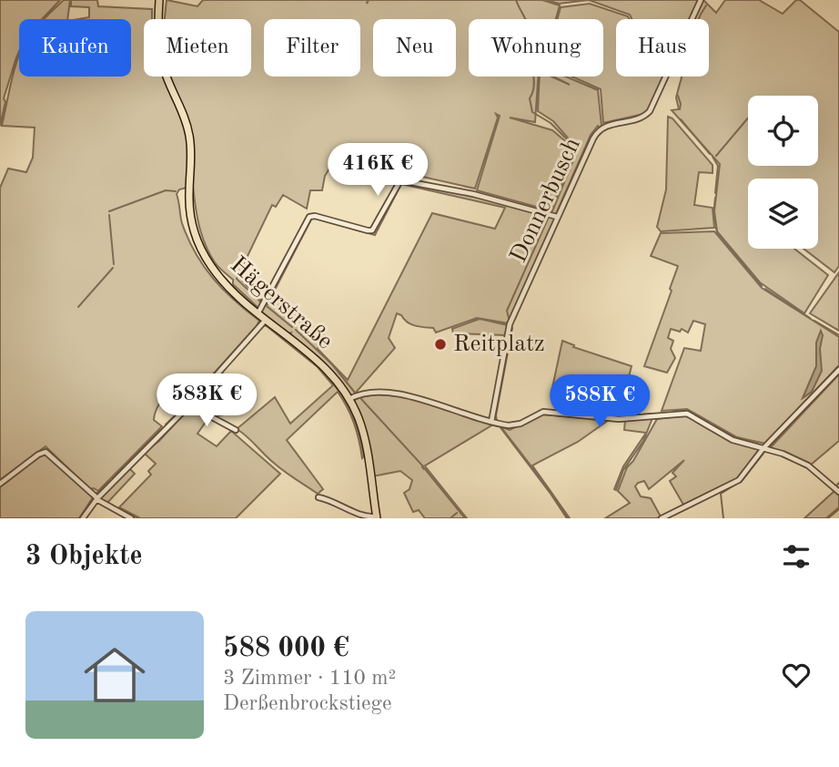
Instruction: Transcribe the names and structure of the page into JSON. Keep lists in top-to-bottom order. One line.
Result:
{"streets":{"main road":["Hägerstraße"],"street":["Donnerbusch"]},"places":["Reitplatz"],"page":{"chip":["Kaufen","Mieten","Filter","Neu","Wohnung","Haus"],"price":["416K €","583K €","588K €"],"heading":"3 Objekte","list":[{"name":"588 000 €","note":"3 Zimmer · 110 m² · Derßenbrockstiege"}]}}
